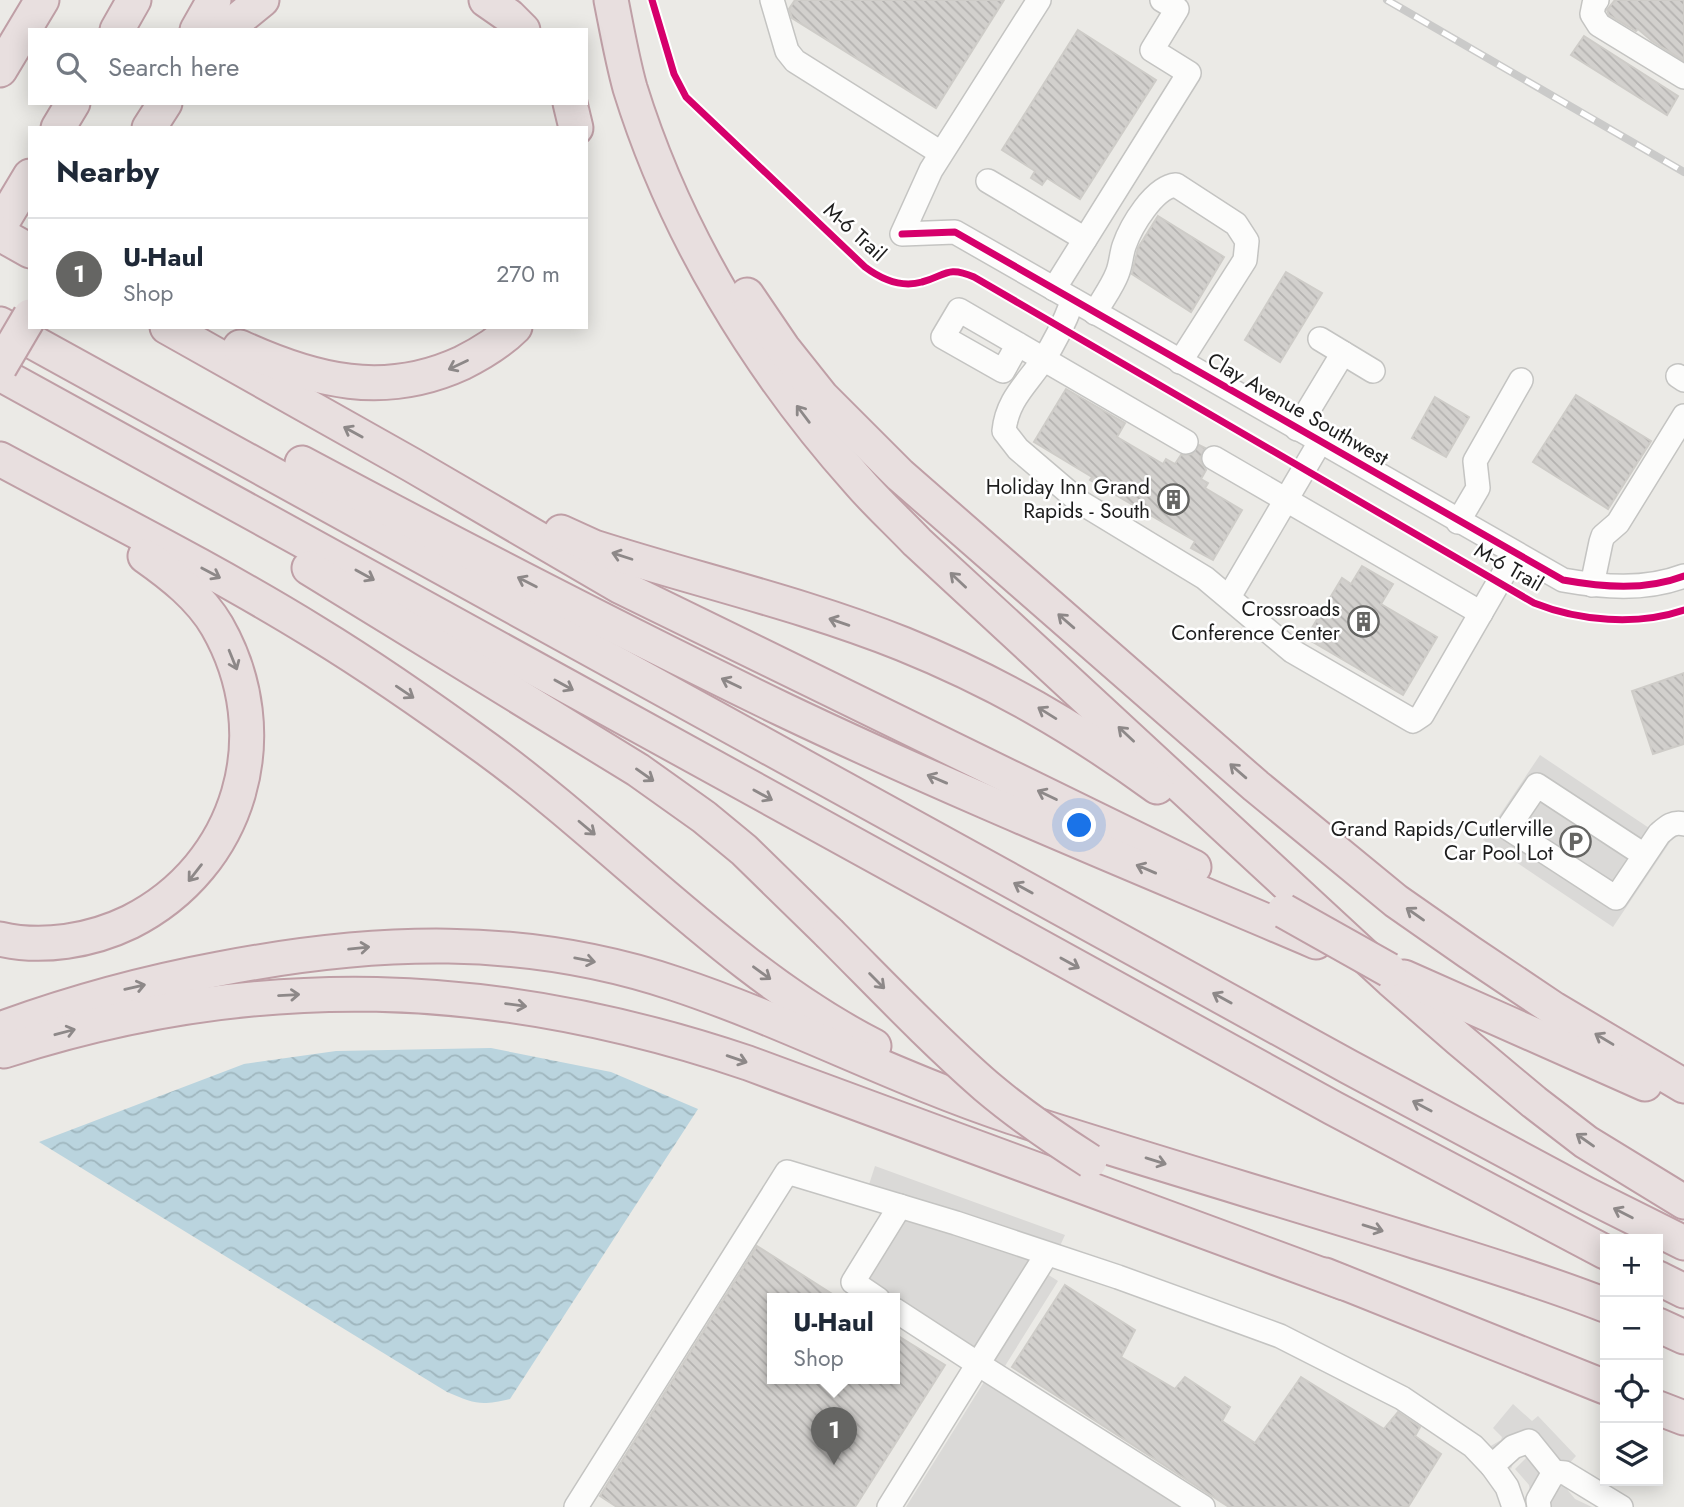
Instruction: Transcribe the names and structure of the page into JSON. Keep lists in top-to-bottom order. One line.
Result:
{"streets":{"street":["Clay Avenue Southwest"],"cycle path":["M-6 Trail"]},"places":{"building":["Holiday Inn Grand Rapids - South","Crossroads Conference Center"],"parking":["Grand Rapids/Cutlerville Car Pool Lot"]},"page":{"search":"Search here","heading":"Nearby","list":[{"mark":"1","name":"U-Haul","note":"Shop","value":"270 m"}],"map_buttons":["+","−"],"popup":["U-Haul","Shop"],"pins":"1"}}
